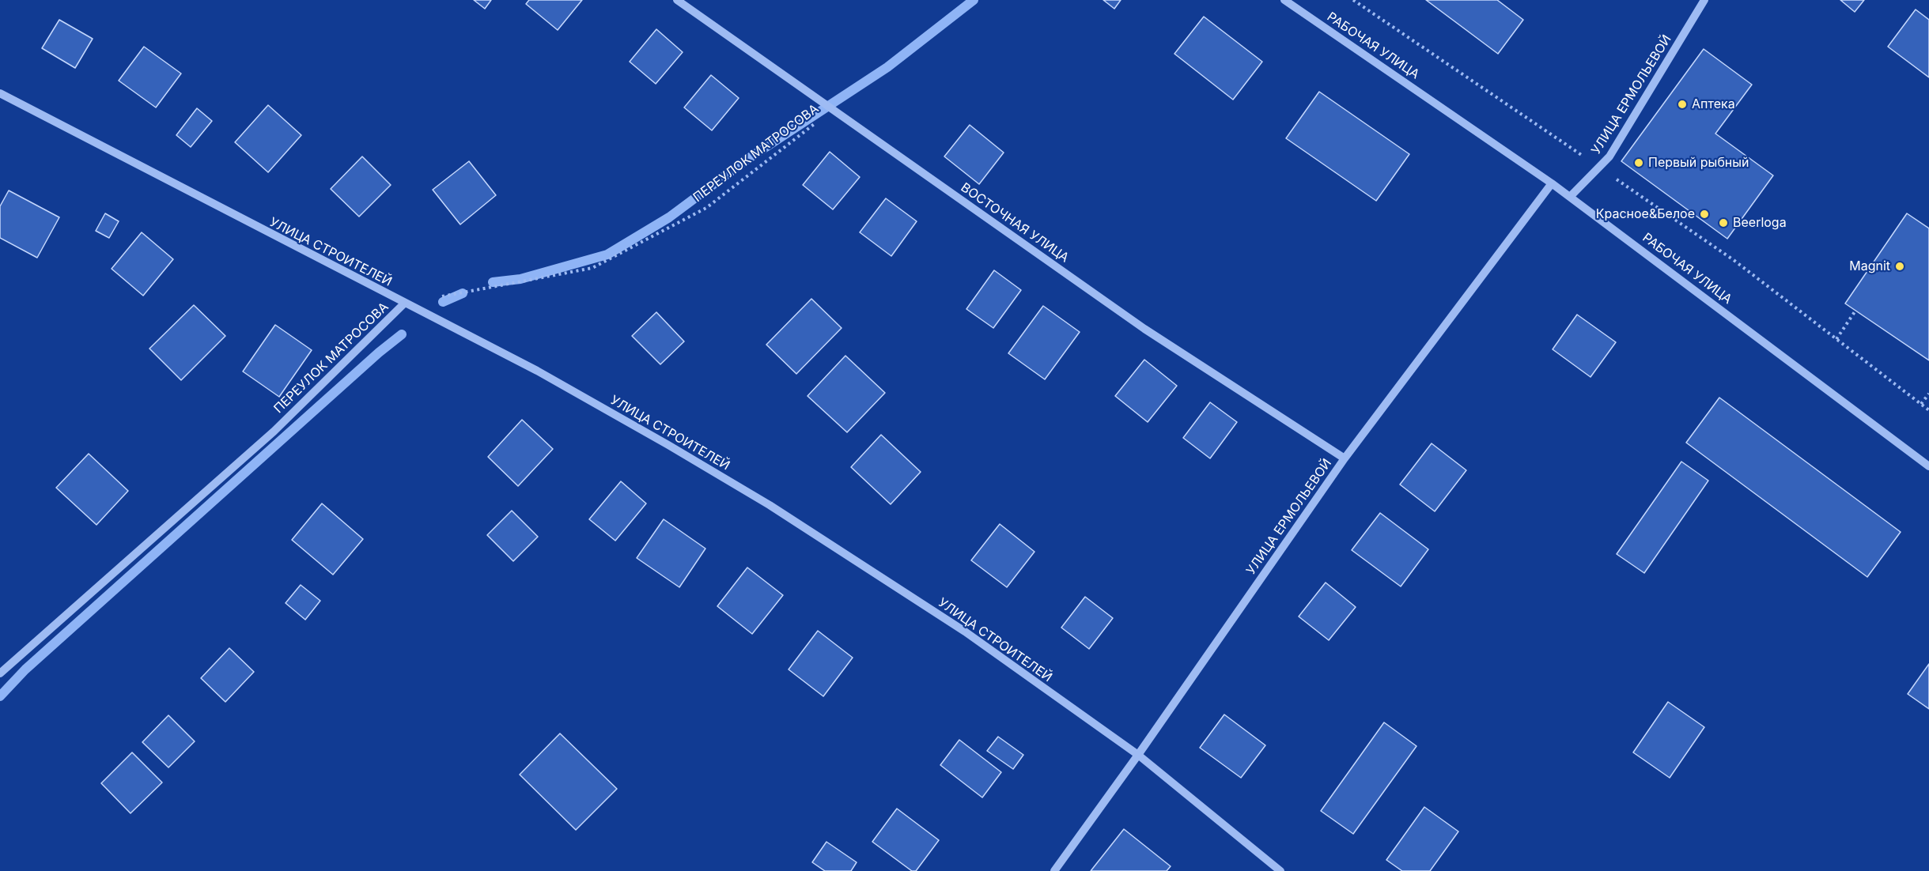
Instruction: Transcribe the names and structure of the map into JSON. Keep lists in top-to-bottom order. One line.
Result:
{"streets":{"street":["РАБОЧАЯ УЛИЦА","УЛИЦА ЕРМОЛЬЕВОЙ","ПЕРЕУЛОК МАТРОСОВА","ВОСТОЧНАЯ УЛИЦА","УЛИЦА СТРОИТЕЛЕЙ"]},"crossings":[["РАБОЧАЯ УЛИЦА","УЛИЦА ЕРМОЛЬЕВОЙ"],["УЛИЦА ЕРМОЛЬЕВОЙ","ВОСТОЧНАЯ УЛИЦА"],["УЛИЦА ЕРМОЛЬЕВОЙ","УЛИЦА СТРОИТЕЛЕЙ"],["ПЕРЕУЛОК МАТРОСОВА","ВОСТОЧНАЯ УЛИЦА"],["ПЕРЕУЛОК МАТРОСОВА","УЛИЦА СТРОИТЕЛЕЙ"]],"places":["Аптека","Первый рыбный","Красное&Белое","Beerloga","Magnit"]}
